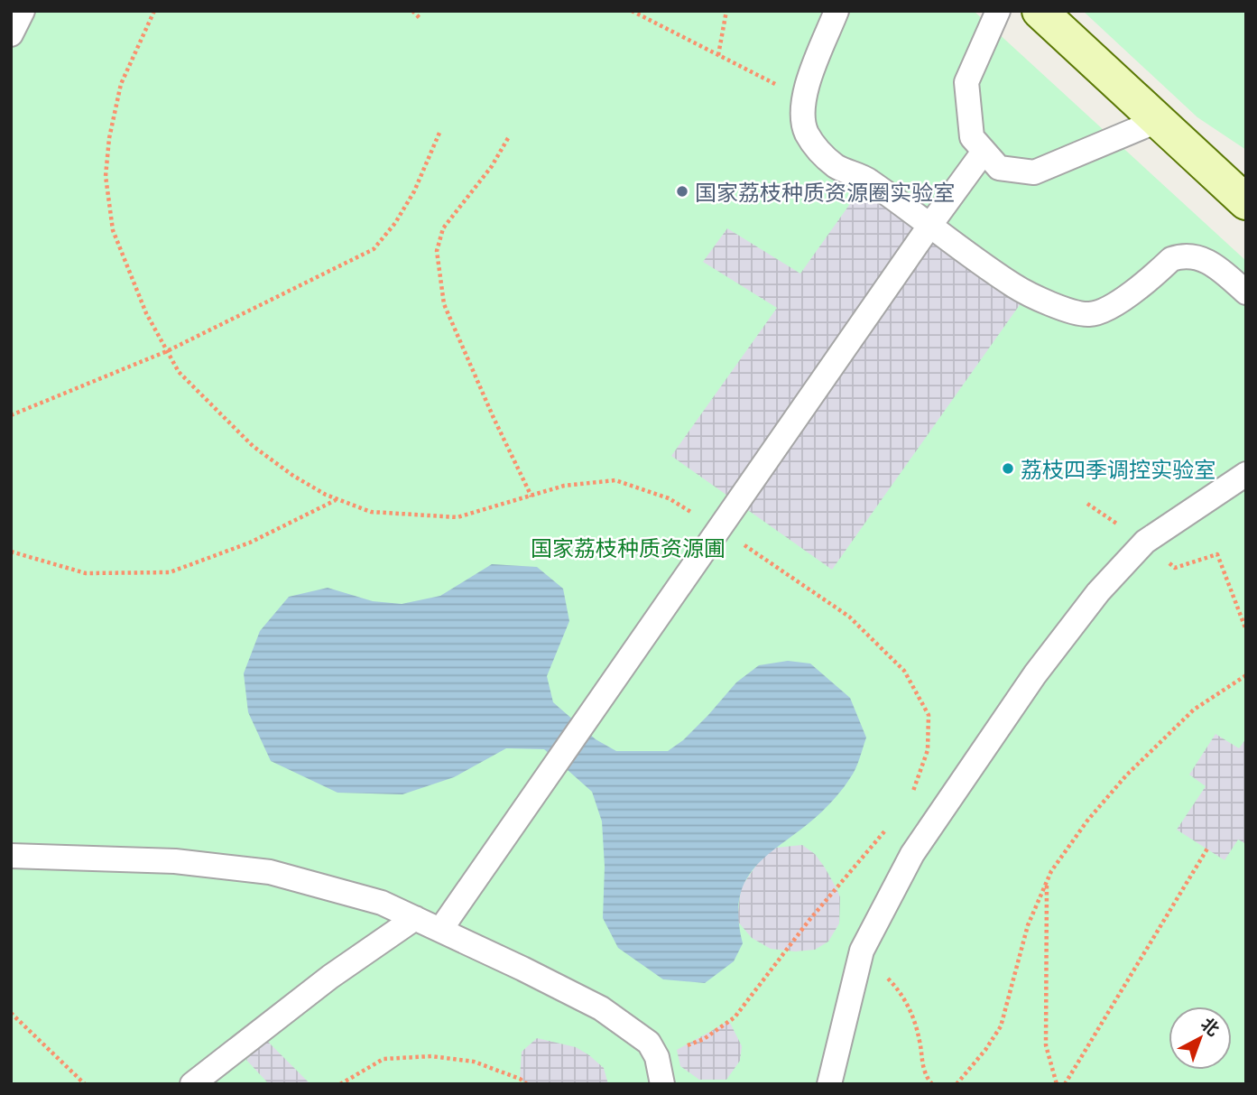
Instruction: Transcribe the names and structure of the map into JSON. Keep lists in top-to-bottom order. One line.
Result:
{"parks":["国家荔枝种质资源圃"],"places":["国家荔枝种质资源圈实验室","荔枝四季调控实验室"],"north":"top right"}
